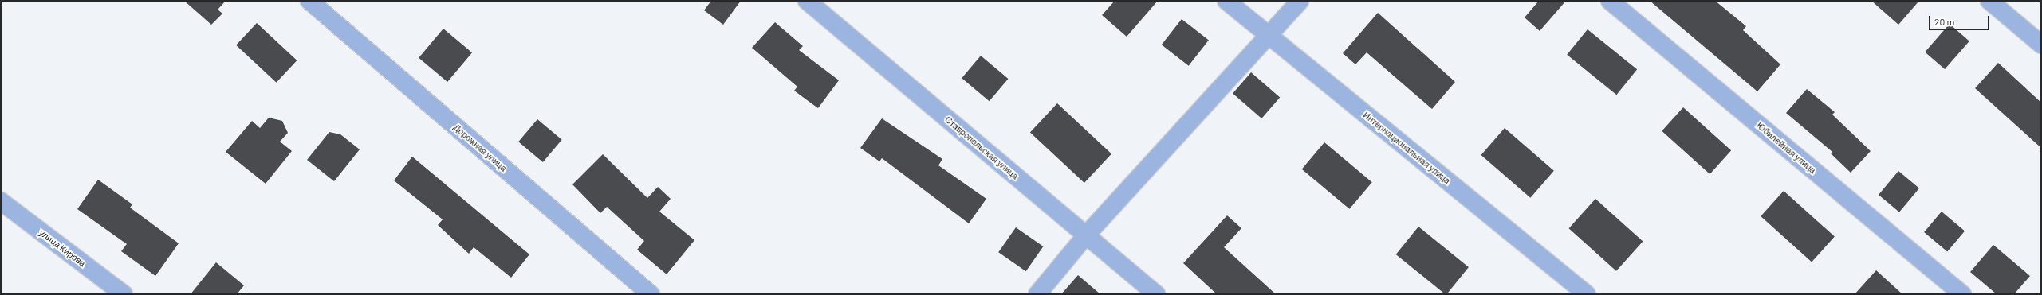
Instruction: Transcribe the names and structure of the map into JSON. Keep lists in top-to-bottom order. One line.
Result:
{"streets":{"street":["Дорожная улица","Ставропольская улица","Интернациональная улица","Юбилейная улица","улица Кирова"]},"scale_bar":"20 m"}
